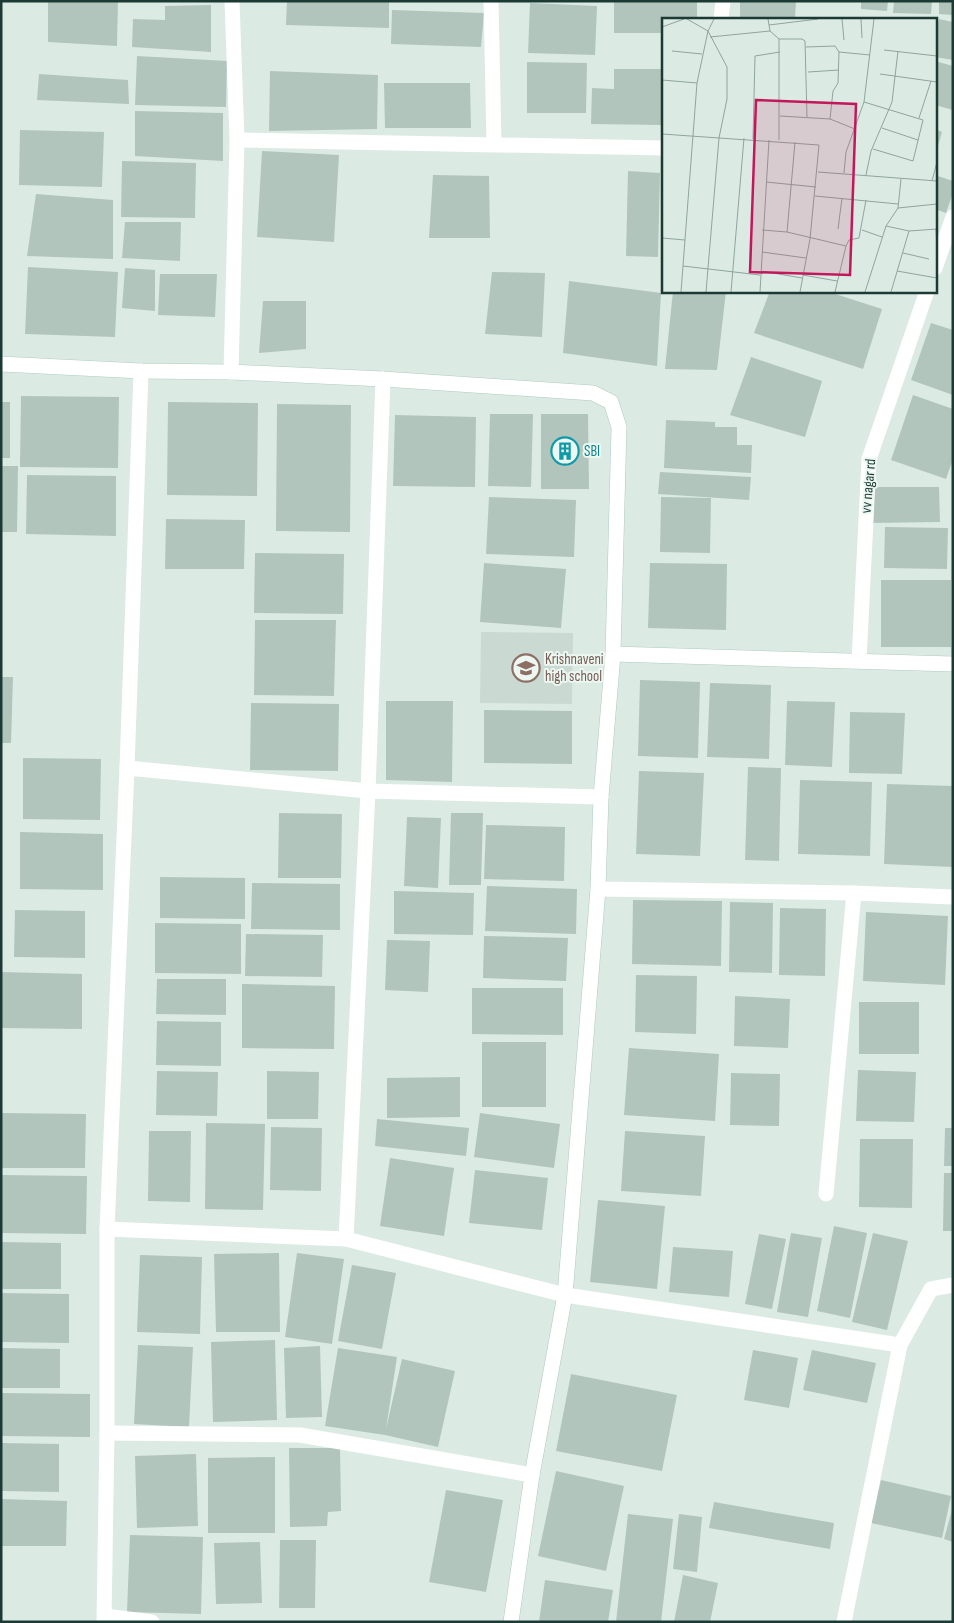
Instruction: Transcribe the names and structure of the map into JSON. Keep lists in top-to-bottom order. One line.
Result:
{"streets":{"street":["vv nagar rd"]},"places":{"building":["SBI"],"school or university":["Krishnaveni high school"]}}
